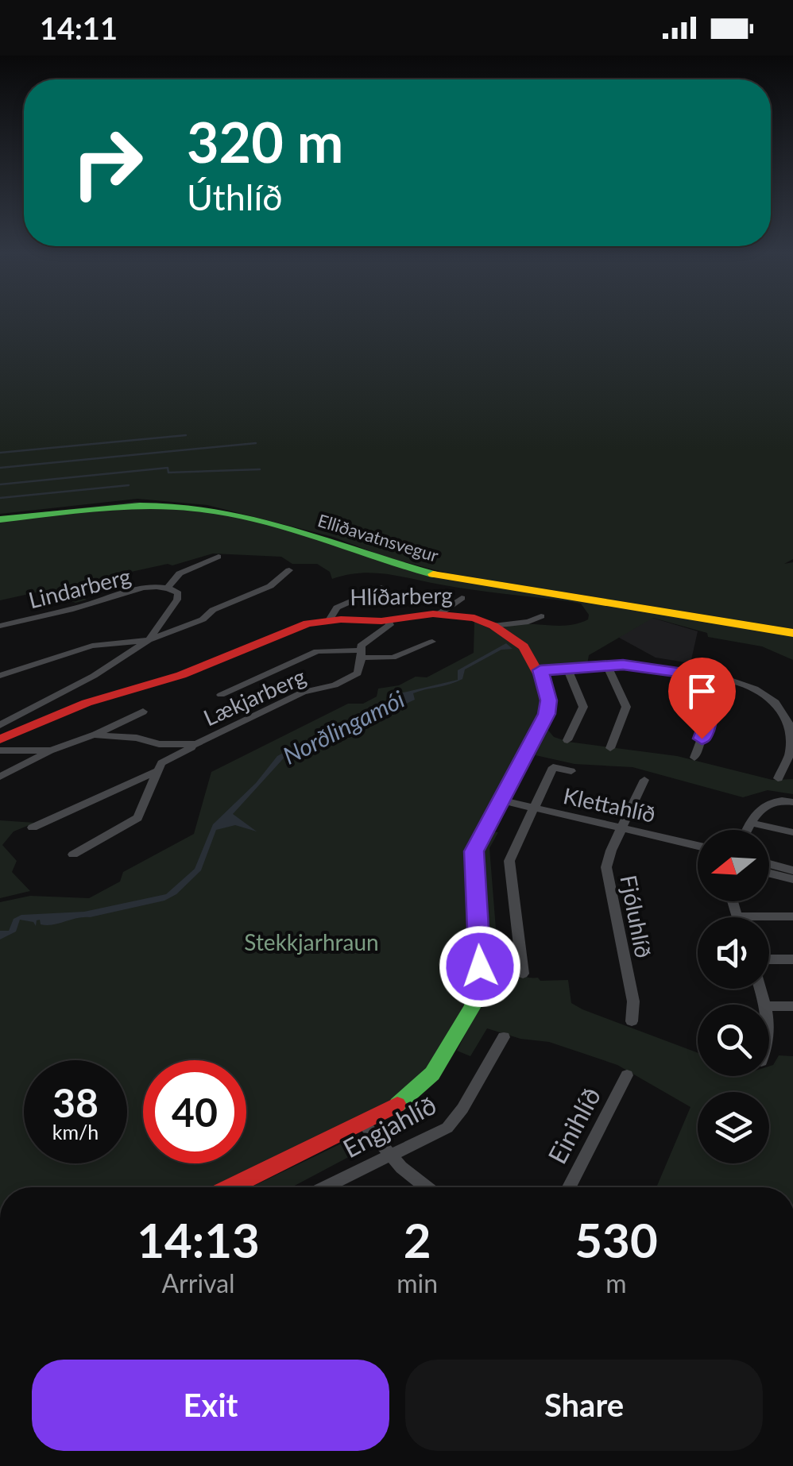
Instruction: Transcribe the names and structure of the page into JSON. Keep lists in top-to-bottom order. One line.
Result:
{"streets":{"street":["Elliðavatnsvegur","Lindarberg","Hlíðarberg","Lækjarberg","Klettahlíð","Fjóluhlíð","Einihlíð","Engjahlíð"]},"crossings":[["Hlíðarberg","Lækjarberg"],["Klettahlíð","Fjóluhlíð"]],"water":["Norðlingamói"],"parks":["Stekkjarhraun"],"north":"left","page":{"status":"14:11","turn":["320 m","Úthlíð"],"speed":"38 km/h","limit":"40","eta":["14:13","Arrival","2","min","530","m"],"buttons":["Exit","Share"]}}
